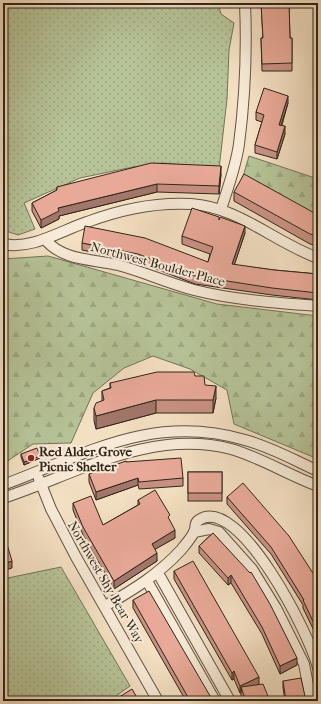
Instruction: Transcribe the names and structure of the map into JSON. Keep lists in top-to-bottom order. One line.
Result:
{"streets":{"street":["Northwest Boulder Place","Northwest Shy Bear Way"]},"places":["Red Alder Grove Picnic Shelter"]}
